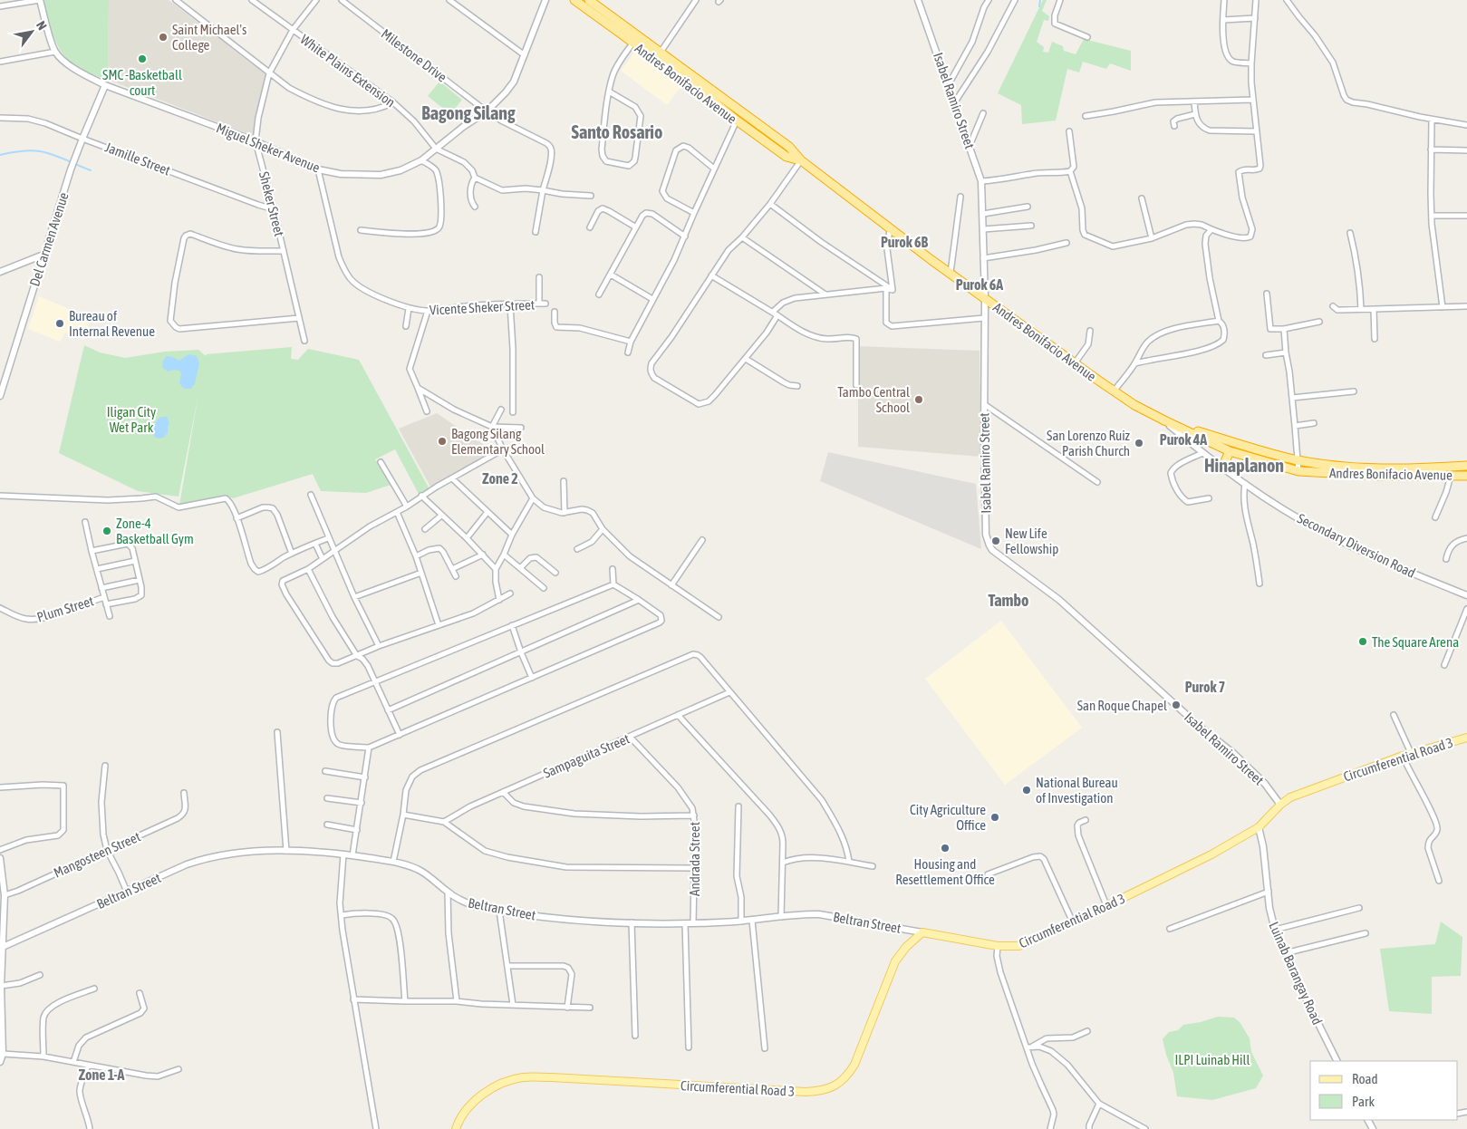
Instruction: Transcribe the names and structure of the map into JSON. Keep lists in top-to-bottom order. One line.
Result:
{"streets":{"highway":["Andres Bonifacio Avenue"],"main road":["Circumferential Road 3"],"street":["Milestone Drive","White Plains Extension","Isabel Ramiro Street","Miguel Sheker Avenue","Jamille Street","Sheker Street","Del Carmen Avenue","Vicente Sheker Street","Secondary Diversion Road","Plum Street","Sampaguita Street","Mangosteen Street","Andrada Street","Beltran Street","Luinab Barangay Road"]},"crossings":[["Milestone Drive","Miguel Sheker Avenue"],["White Plains Extension","Miguel Sheker Avenue"],["White Plains Extension","Sheker Street"],["Andres Bonifacio Avenue","Isabel Ramiro Street"],["Andres Bonifacio Avenue","Secondary Diversion Road"],["Isabel Ramiro Street","Circumferential Road 3"],["Miguel Sheker Avenue","Sheker Street"],["Miguel Sheker Avenue","Del Carmen Avenue"],["Miguel Sheker Avenue","Vicente Sheker Street"],["Jamille Street","Sheker Street"],["Jamille Street","Del Carmen Avenue"],["Sampaguita Street","Andrada Street"],["Circumferential Road 3","Beltran Street"],["Circumferential Road 3","Luinab Barangay Road"],["Andrada Street","Beltran Street"]],"districts":["Bagong Silang","Santo Rosario","Purok 6B","Purok 6A","Purok 4A","Hinaplanon","Zone 2","Tambo","Purok 7","Zone 1-A"],"parks":["Iligan City Wet Park","ILPI Luinab Hill"],"places":["Saint Michael's College","SMC -Basketball court","Bureau of Internal Revenue","Tambo Central School","Bagong Silang Elementary School","San Lorenzo Ruiz Parish Church","Zone-4 Basketball Gym","New Life Fellowship","The Square Arena","San Roque Chapel","National Bureau of Investigation","City Agriculture Office","Housing and Resettlement Office"],"legend":["Road","Park"],"north":"top right"}
